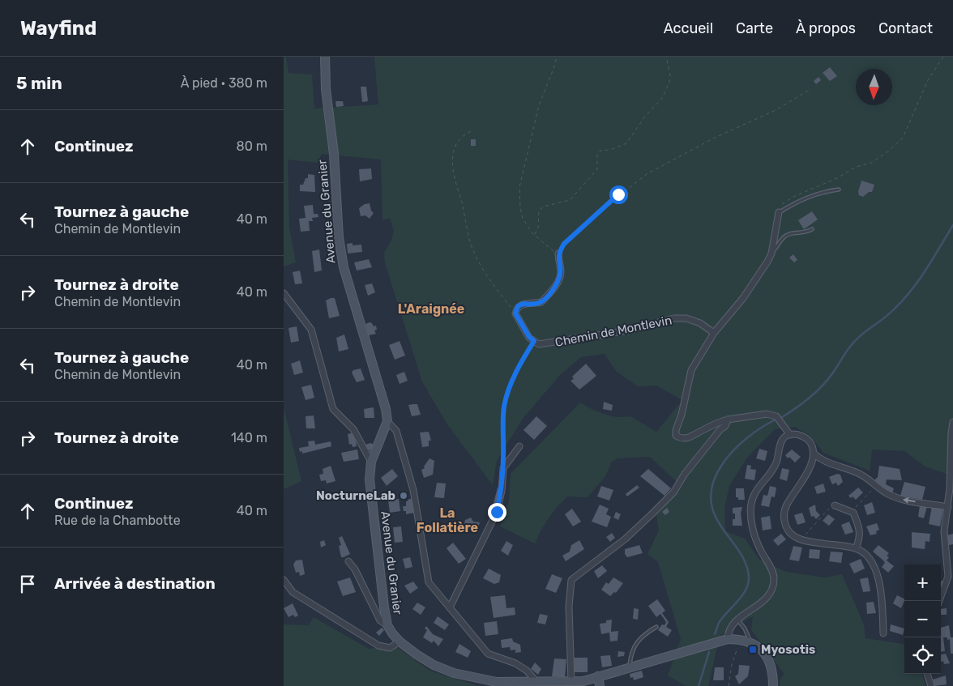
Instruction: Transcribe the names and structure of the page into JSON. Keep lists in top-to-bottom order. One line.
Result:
{"streets":{"main road":["Avenue du Granier"],"street":["Chemin de Montlevin"]},"districts":["L'Araignée","La Follatière"],"places":{"other":["NocturneLab"],"transit":["Myosotis"]},"north":"bottom","page":{"header":"Wayfind","nav":["Accueil","Carte","À propos","Contact"],"heading":["5 min","À pied · 380 m"],"list":[["Continuez","80 m"],["Tournez à gauche","Chemin de Montlevin","40 m"],["Tournez à droite","Chemin de Montlevin","40 m"],["Tournez à gauche","Chemin de Montlevin","40 m"],["Tournez à droite","140 m"],["Continuez","Rue de la Chambotte","40 m"],"Arrivée à destination"],"map_buttons":["+","−"]}}
